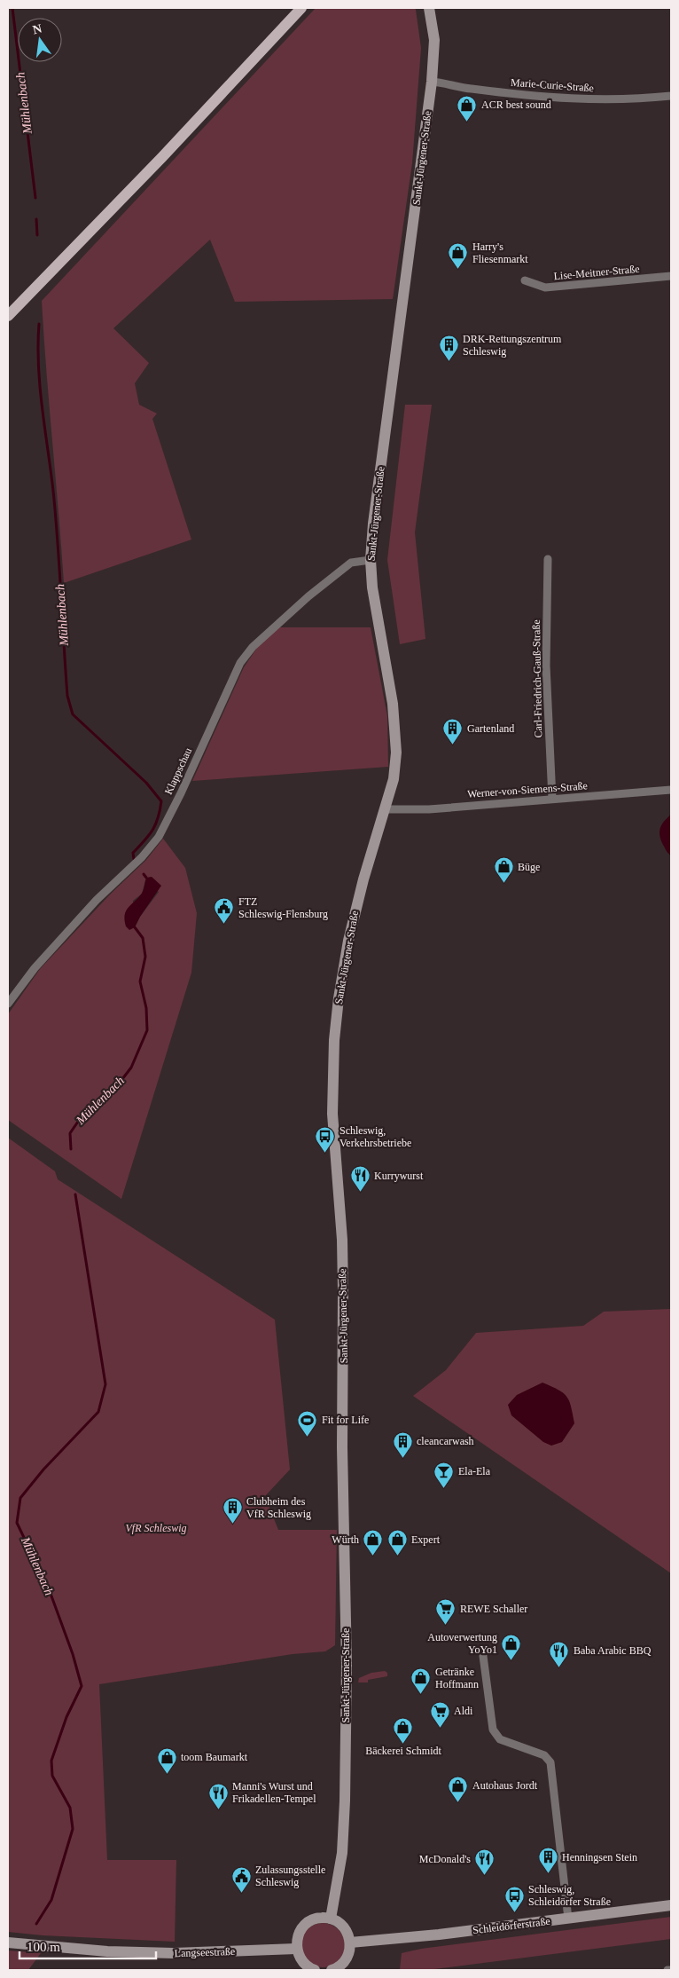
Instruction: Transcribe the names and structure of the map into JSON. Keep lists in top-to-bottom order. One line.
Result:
{"streets":{"street":["Marie-Curie-Straße","Sankt-Jürgener-Straße","Lise-Meitner-Straße","Carl-Friedrich-Gauß-Straße","Klappschau","Werner-von-Siemens-Straße","Schleidörferstraße","Langseestraße"]},"crossings":[["Marie-Curie-Straße","Sankt-Jürgener-Straße"],["Sankt-Jürgener-Straße","Klappschau"],["Sankt-Jürgener-Straße","Werner-von-Siemens-Straße"],["Carl-Friedrich-Gauß-Straße","Werner-von-Siemens-Straße"]],"water":["Mühlenbach"],"parks":["VfR Schleswig"],"places":{"shop":["ACR best sound","Harry's Fliesenmarkt","Büge","Würth","Expert","Autoverwertung YoYo1","Getränke Hoffmann","Bäckerei Schmidt","toom Baumarkt","Autohaus Jordt"],"building":["DRK-Rettungszentrum Schleswig","Gartenland","cleancarwash","Clubheim des VfR Schleswig","Henningsen Stein"],"public building":["FTZ Schleswig-Flensburg","Zulassungsstelle Schleswig"],"bus stop":["Schleswig, Verkehrsbetriebe","Schleswig, Schleidörfer Straße"],"restaurant":["Kurrywurst","Baba Arabic BBQ","Manni's Wurst und Frikadellen-Tempel","McDonald's"],"sports":["Fit for Life"],"bar":["Ela-Ela"],"supermarket":["REWE Schaller","Aldi"]},"scale_bar":"100 m","north":"top"}
